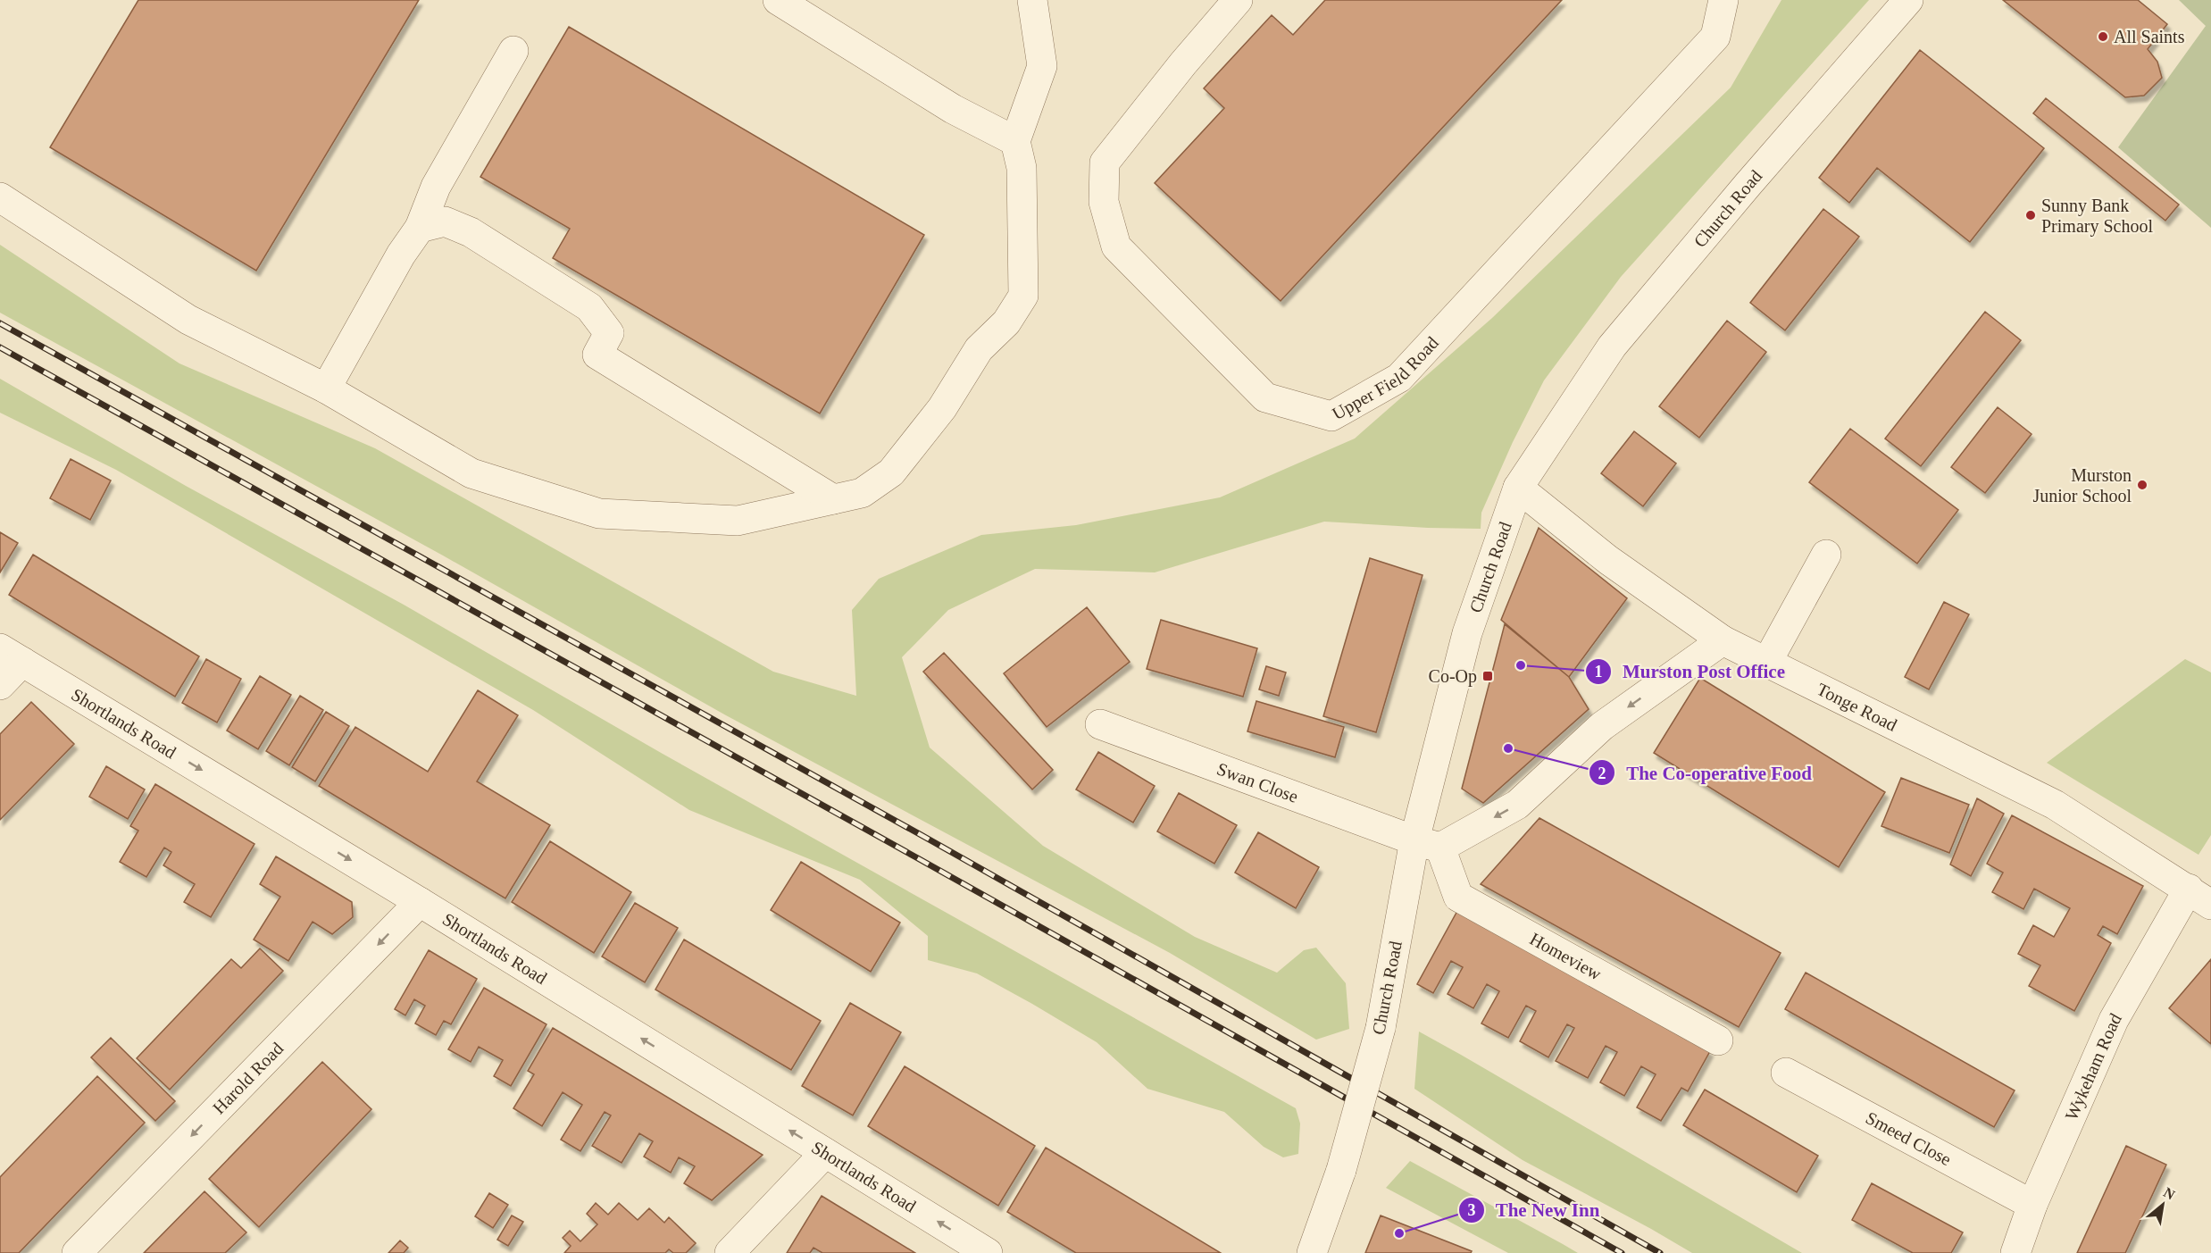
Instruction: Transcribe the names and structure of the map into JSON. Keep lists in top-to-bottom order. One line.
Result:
{"streets":{"street":["Church Road","Upper Field Road","Tonge Road","Shortlands Road","Swan Close","Homeview","Wykeham Road","Harold Road","Smeed Close"]},"crossings":[["Church Road","Tonge Road"],["Church Road","Swan Close"],["Church Road","Homeview"],["Tonge Road","Wykeham Road"],["Shortlands Road","Harold Road"],["Swan Close","Homeview"],["Wykeham Road","Smeed Close"]],"one_way":["Harold Road"],"places":{"other":["All Saints","Sunny Bank Primary School","Murston Junior School","Murston Post Office","The Co-operative Food","The New Inn"],"transit":["Co-Op"]},"north":"top right"}
